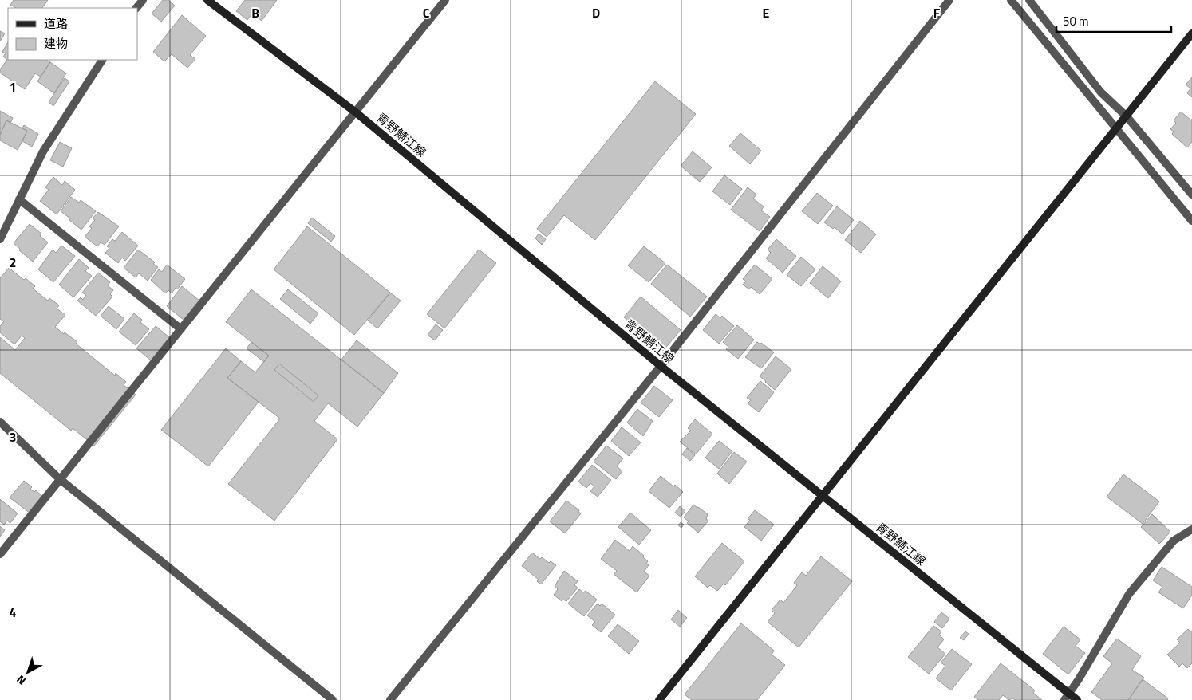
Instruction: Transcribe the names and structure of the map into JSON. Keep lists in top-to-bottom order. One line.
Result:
{"streets":{"main road":["青野鯖江線"]},"legend":["道路","建物"],"scale_bar":"50 m","north":"bottom left","grid":{"columns":["B","C","D","E","F"],"rows":["1","2","3","4"]}}
